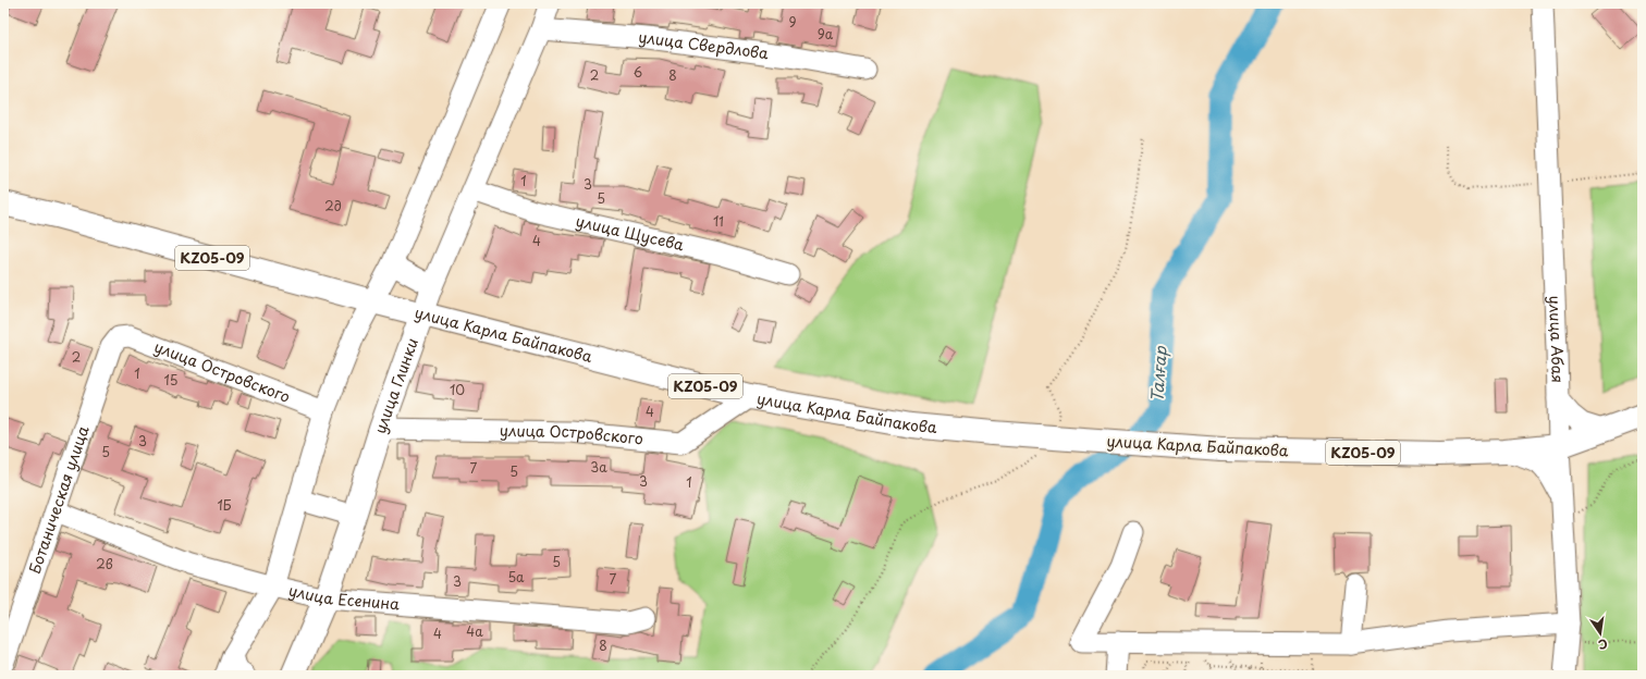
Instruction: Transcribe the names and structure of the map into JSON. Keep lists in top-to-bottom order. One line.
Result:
{"streets":{"main road":["KZ05-09","улица Карла Байпакова","улица Глинки"],"street":["улица Свердлова","улица Щусева","улица Абая","улица Островского","Ботаническая улица","улица Есенина"]},"crossings":[["улица Свердлова","улица Глинки"],["улица Щусева","улица Глинки"],["KZ05-09","улица Карла Байпакова"],["KZ05-09","улица Абая"],["улица Карла Байпакова","улица Островского"],["улица Карла Байпакова","улица Глинки"],["улица Островского","улица Глинки"],["улица Островского","Ботаническая улица"],["улица Глинки","улица Есенина"],["Ботаническая улица","улица Есенина"]],"water":["Талғар"],"house_numbers":["9","9а","6","2","8","1","3","5","2д","11","4","2","1","15","10","4","3","5","3а","7","5","3","1","1Б","5","2в","5а","7","3","4а","4","8"],"north":"bottom"}
